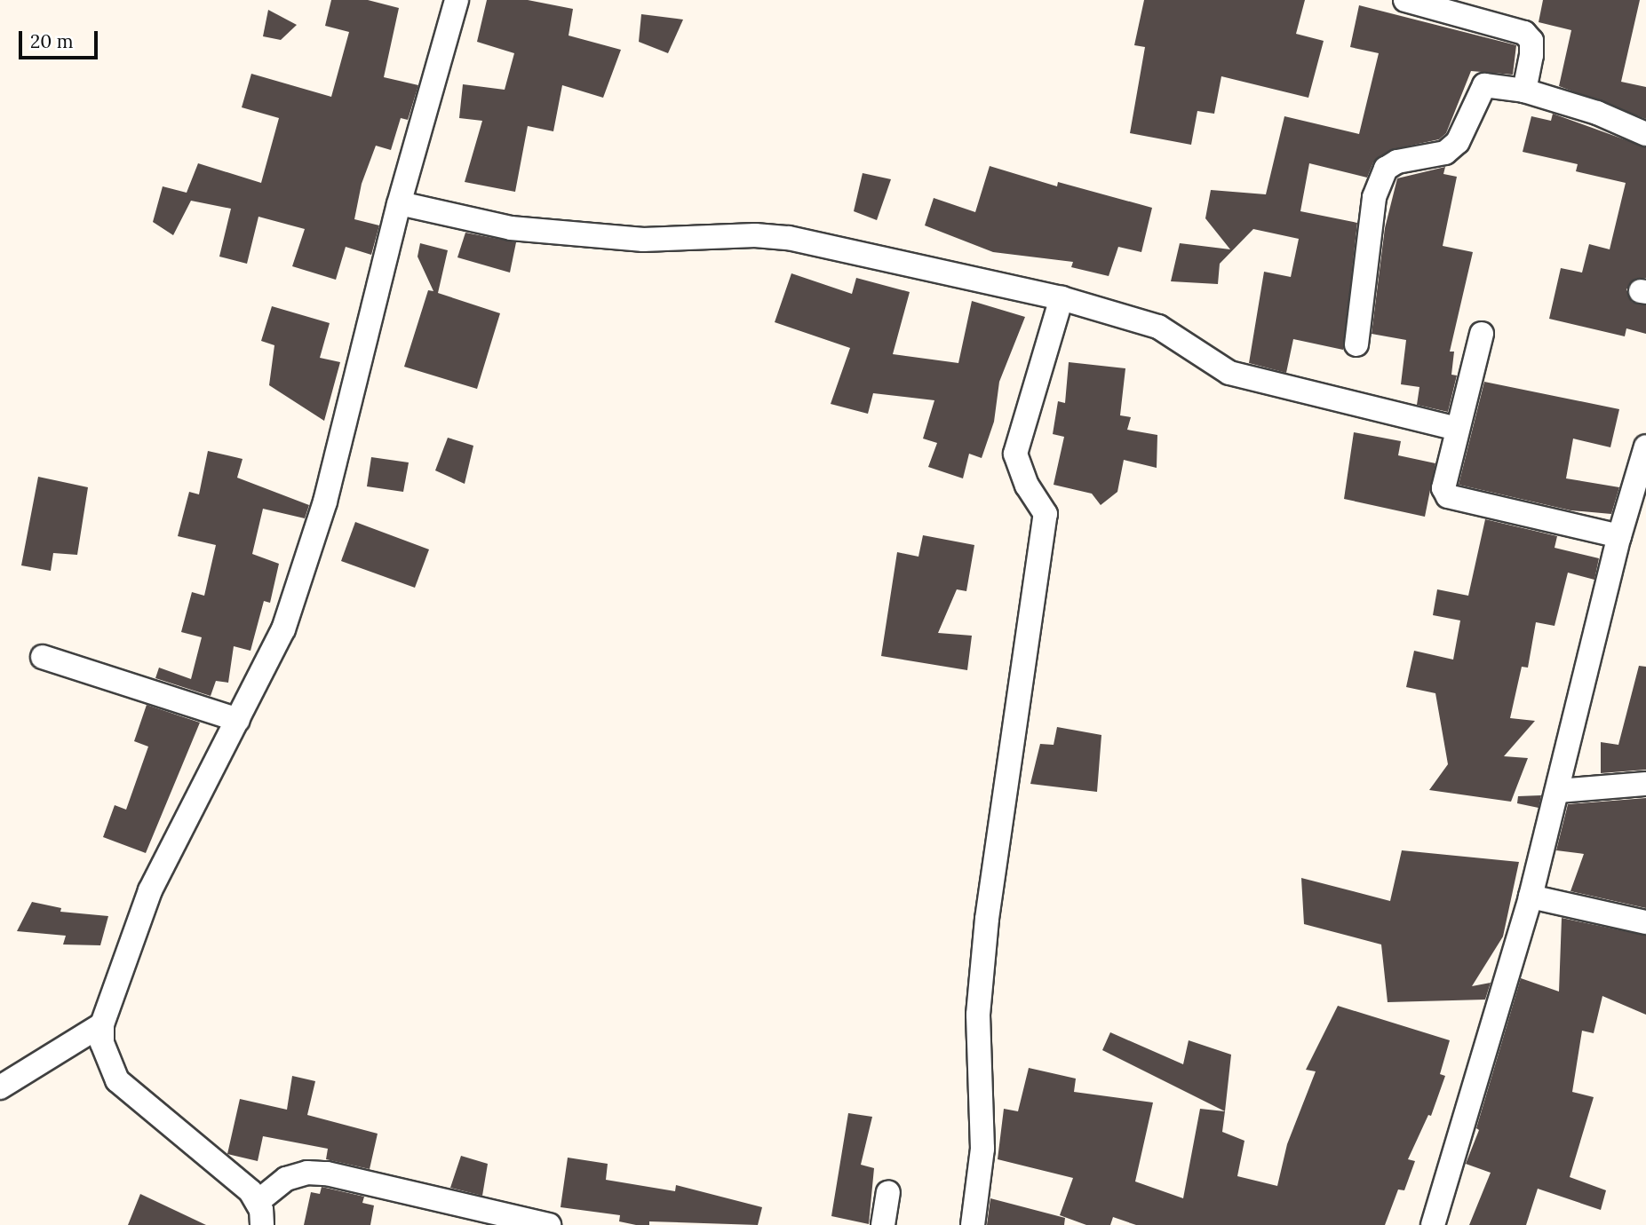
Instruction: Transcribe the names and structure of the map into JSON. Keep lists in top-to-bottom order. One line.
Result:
{"scale_bar":"20 m"}
